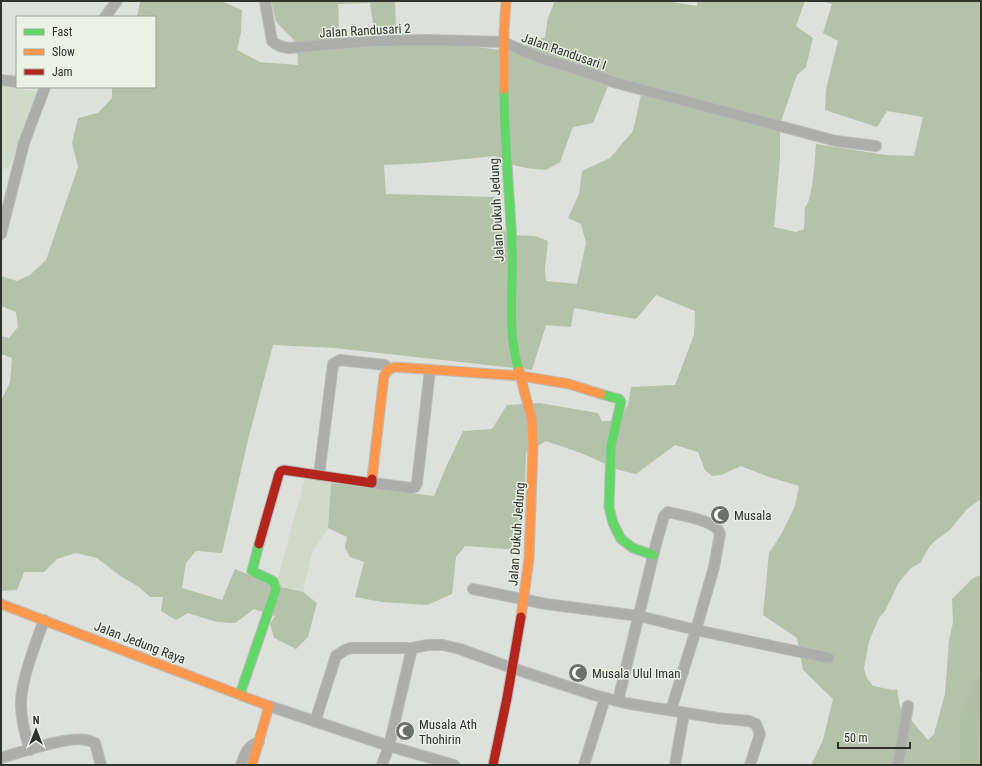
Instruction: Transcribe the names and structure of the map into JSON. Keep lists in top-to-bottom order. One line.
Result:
{"streets":{"street":["Jalan Randusari 2","Jalan Randusari I","Jalan Dukuh Jedung","Jalan Jedung Raya"]},"crossings":[["Jalan Randusari 2","Jalan Randusari I"],["Jalan Randusari 2","Jalan Dukuh Jedung"],["Jalan Randusari I","Jalan Dukuh Jedung"]],"places":{"mosque":["Musala","Musala Ulul Iman","Musala Ath Thohirin"]},"legend":["Fast","Slow","Jam"],"scale_bar":"50 m","north":"top"}
